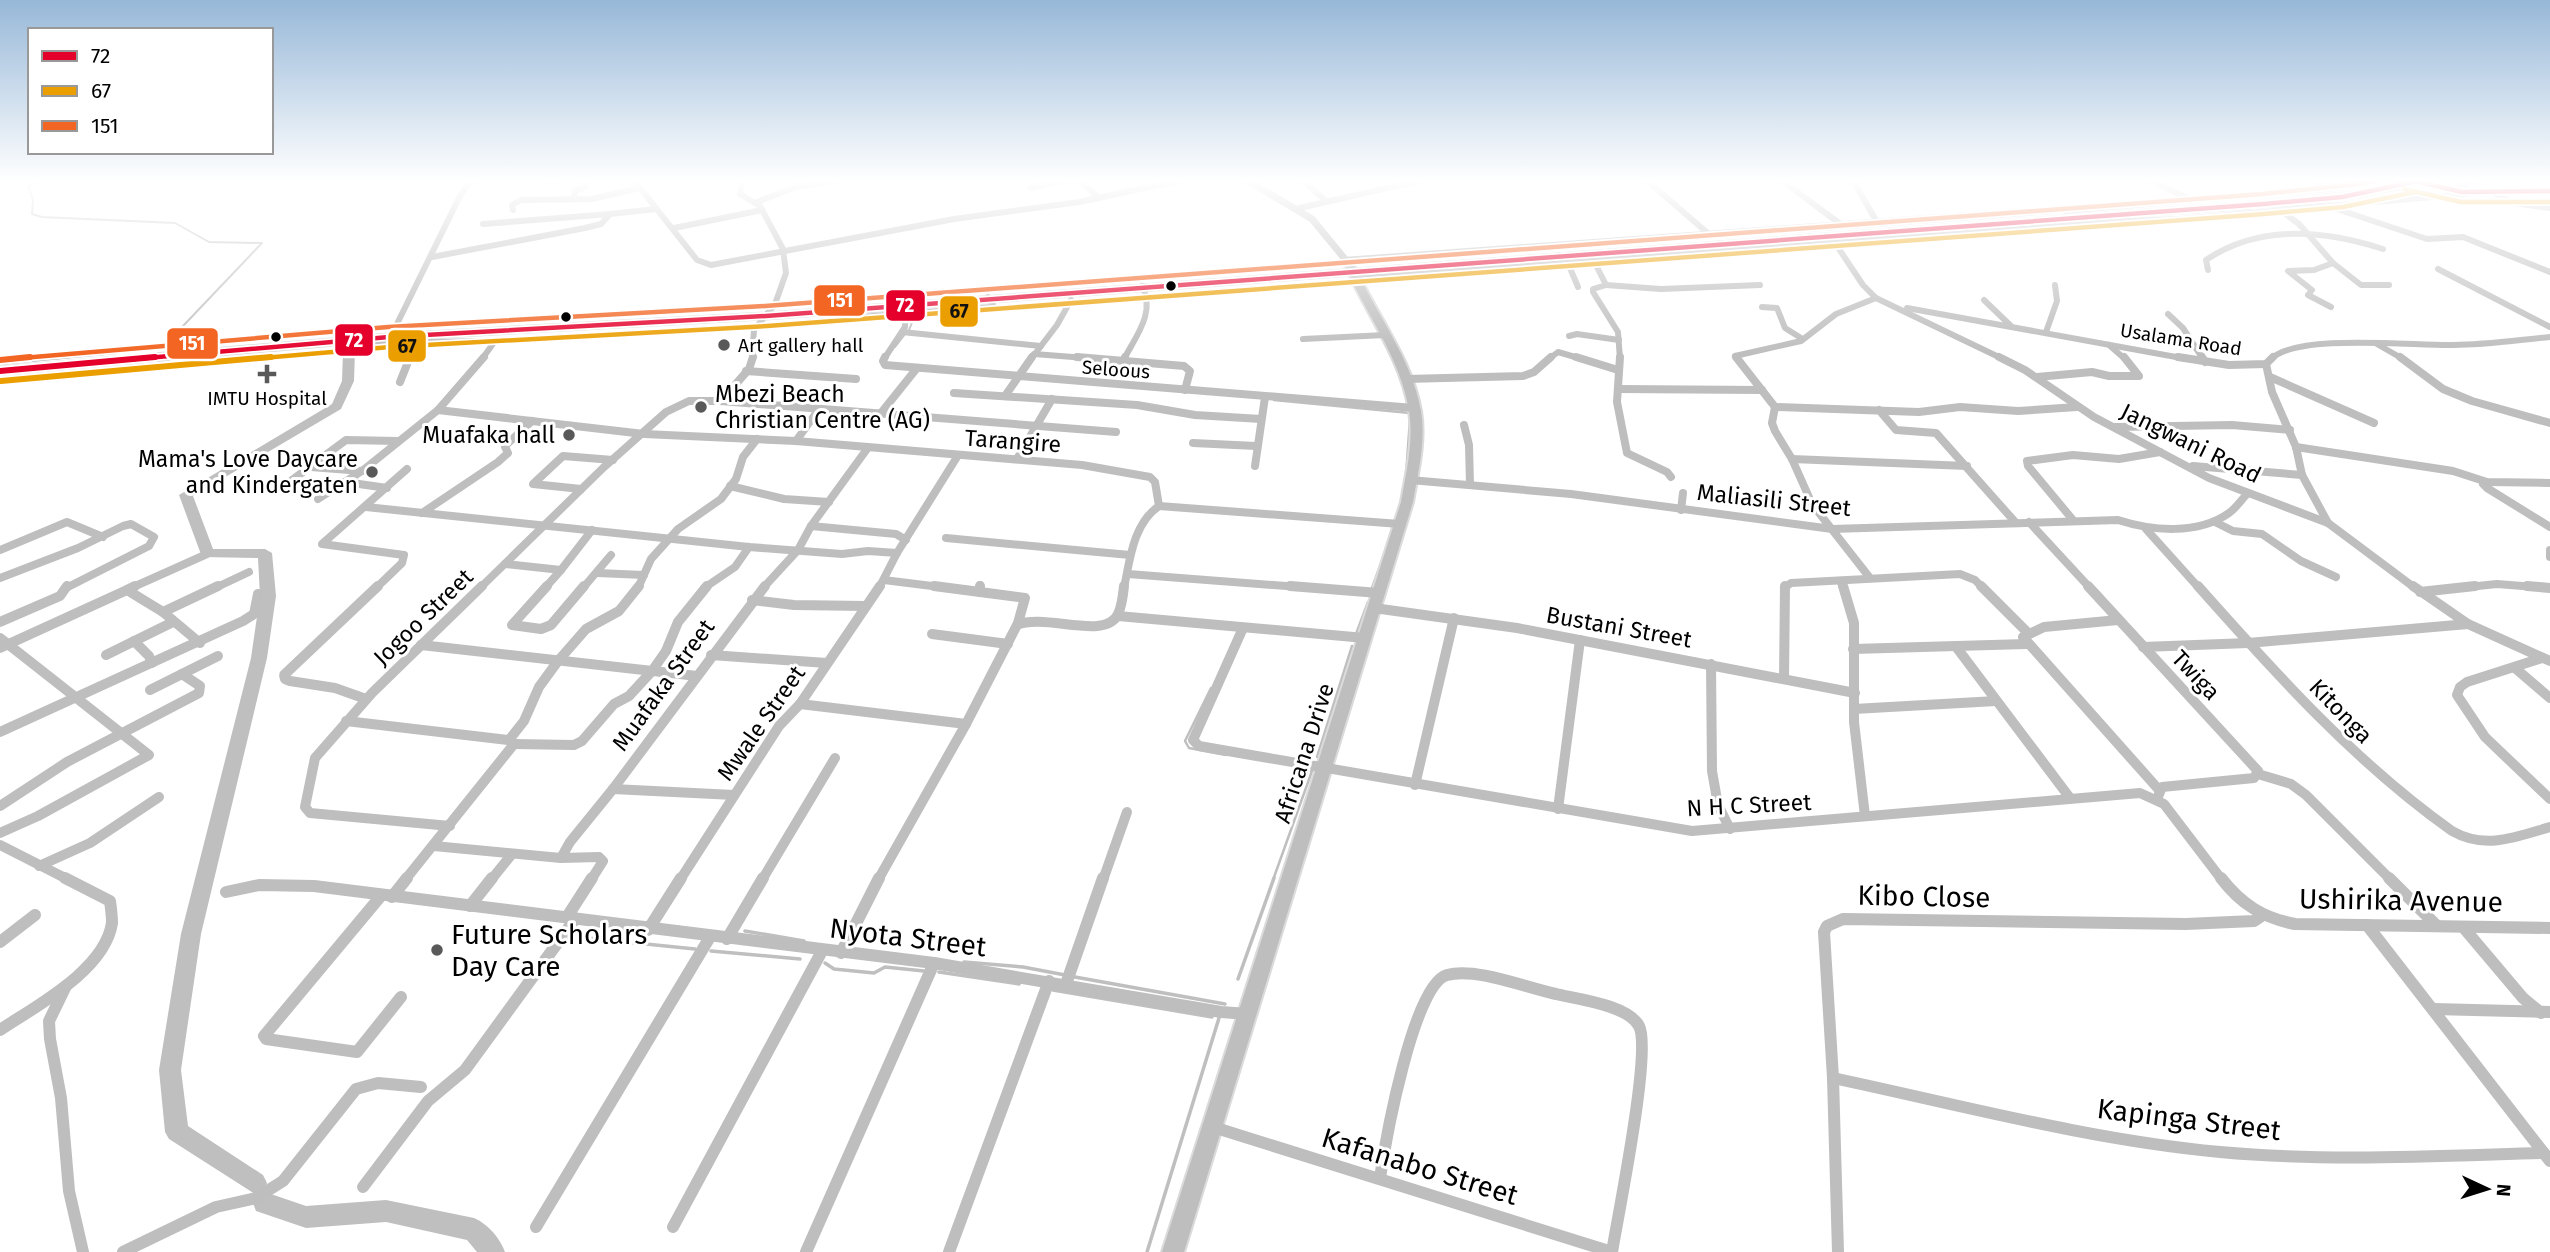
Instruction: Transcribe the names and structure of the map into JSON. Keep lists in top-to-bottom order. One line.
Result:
{"streets":{"main road":["Africana Drive"],"street":["Usalama Road","Seloous","Tarangire","Jangwani Road","Maliasili Street","Jogoo Street","Bustani Street","Twiga","Muafaka Street","Kitonga","Mwale Street","N H C Street","Kibo Close","Ushirika Avenue","Nyota Street","Kapinga Street","Kafanabo Street"]},"crossings":[["Usalama Road","Jangwani Road"],["Seloous","Africana Drive"],["Tarangire","Jogoo Street"],["Tarangire","Muafaka Street"],["Tarangire","Mwale Street"],["Jangwani Road","Maliasili Street"],["Maliasili Street","Twiga"],["Maliasili Street","Kitonga"],["Maliasili Street","Africana Drive"],["Bustani Street","Africana Drive"],["Mwale Street","Nyota Street"],["Africana Drive","N H C Street"],["Africana Drive","Nyota Street"],["Africana Drive","Kafanabo Street"],["N H C Street","Ushirika Avenue"],["Kibo Close","Ushirika Avenue"],["Kibo Close","Kapinga Street"]],"places":{"other":["Art gallery hall","Mbezi Beach Christian Centre (AG)","Muafaka hall","Mama's Love Daycare and Kindergaten","Future Scholars Day Care"],"health":["IMTU Hospital"]},"lines":["transit line 72","transit line 67","transit line 151"],"legend":["72","67","151"],"north":"right"}
